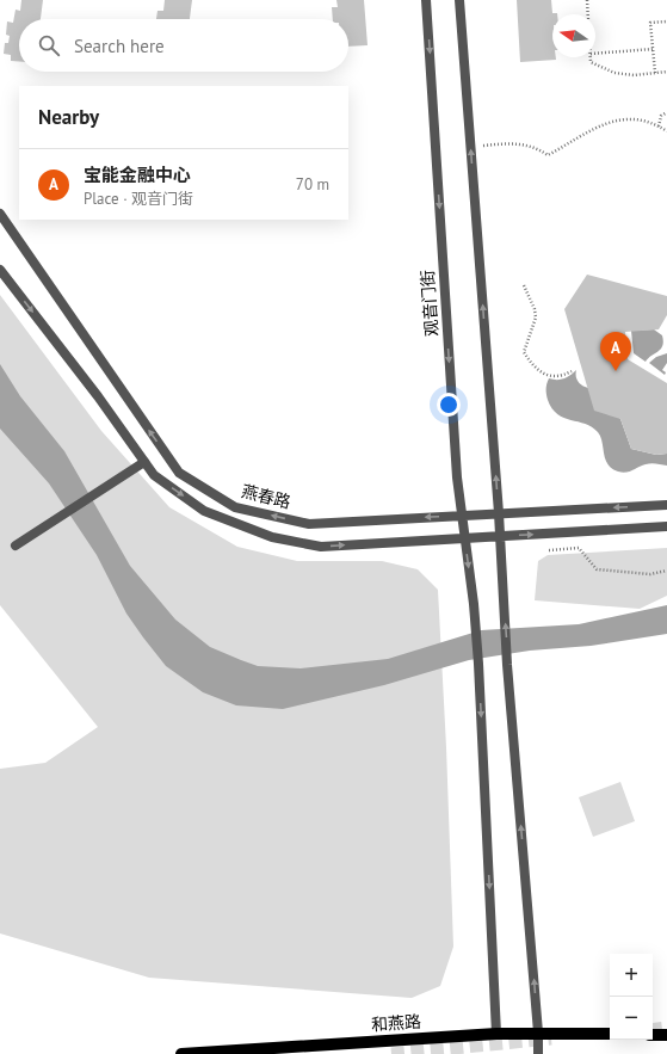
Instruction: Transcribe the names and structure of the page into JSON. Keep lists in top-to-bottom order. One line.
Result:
{"streets":{"main road":["和燕路"],"street":["观音门街","燕春路"]},"crossings":[["观音门街","燕春路"],["观音门街","和燕路"]],"north":"left","page":{"search":"Search here","heading":"Nearby","list":[{"mark":"A","name":"宝能金融中心","note":"Place · 观音门街","value":"70 m"}],"pins":"A","map_buttons":["+","−"]}}
